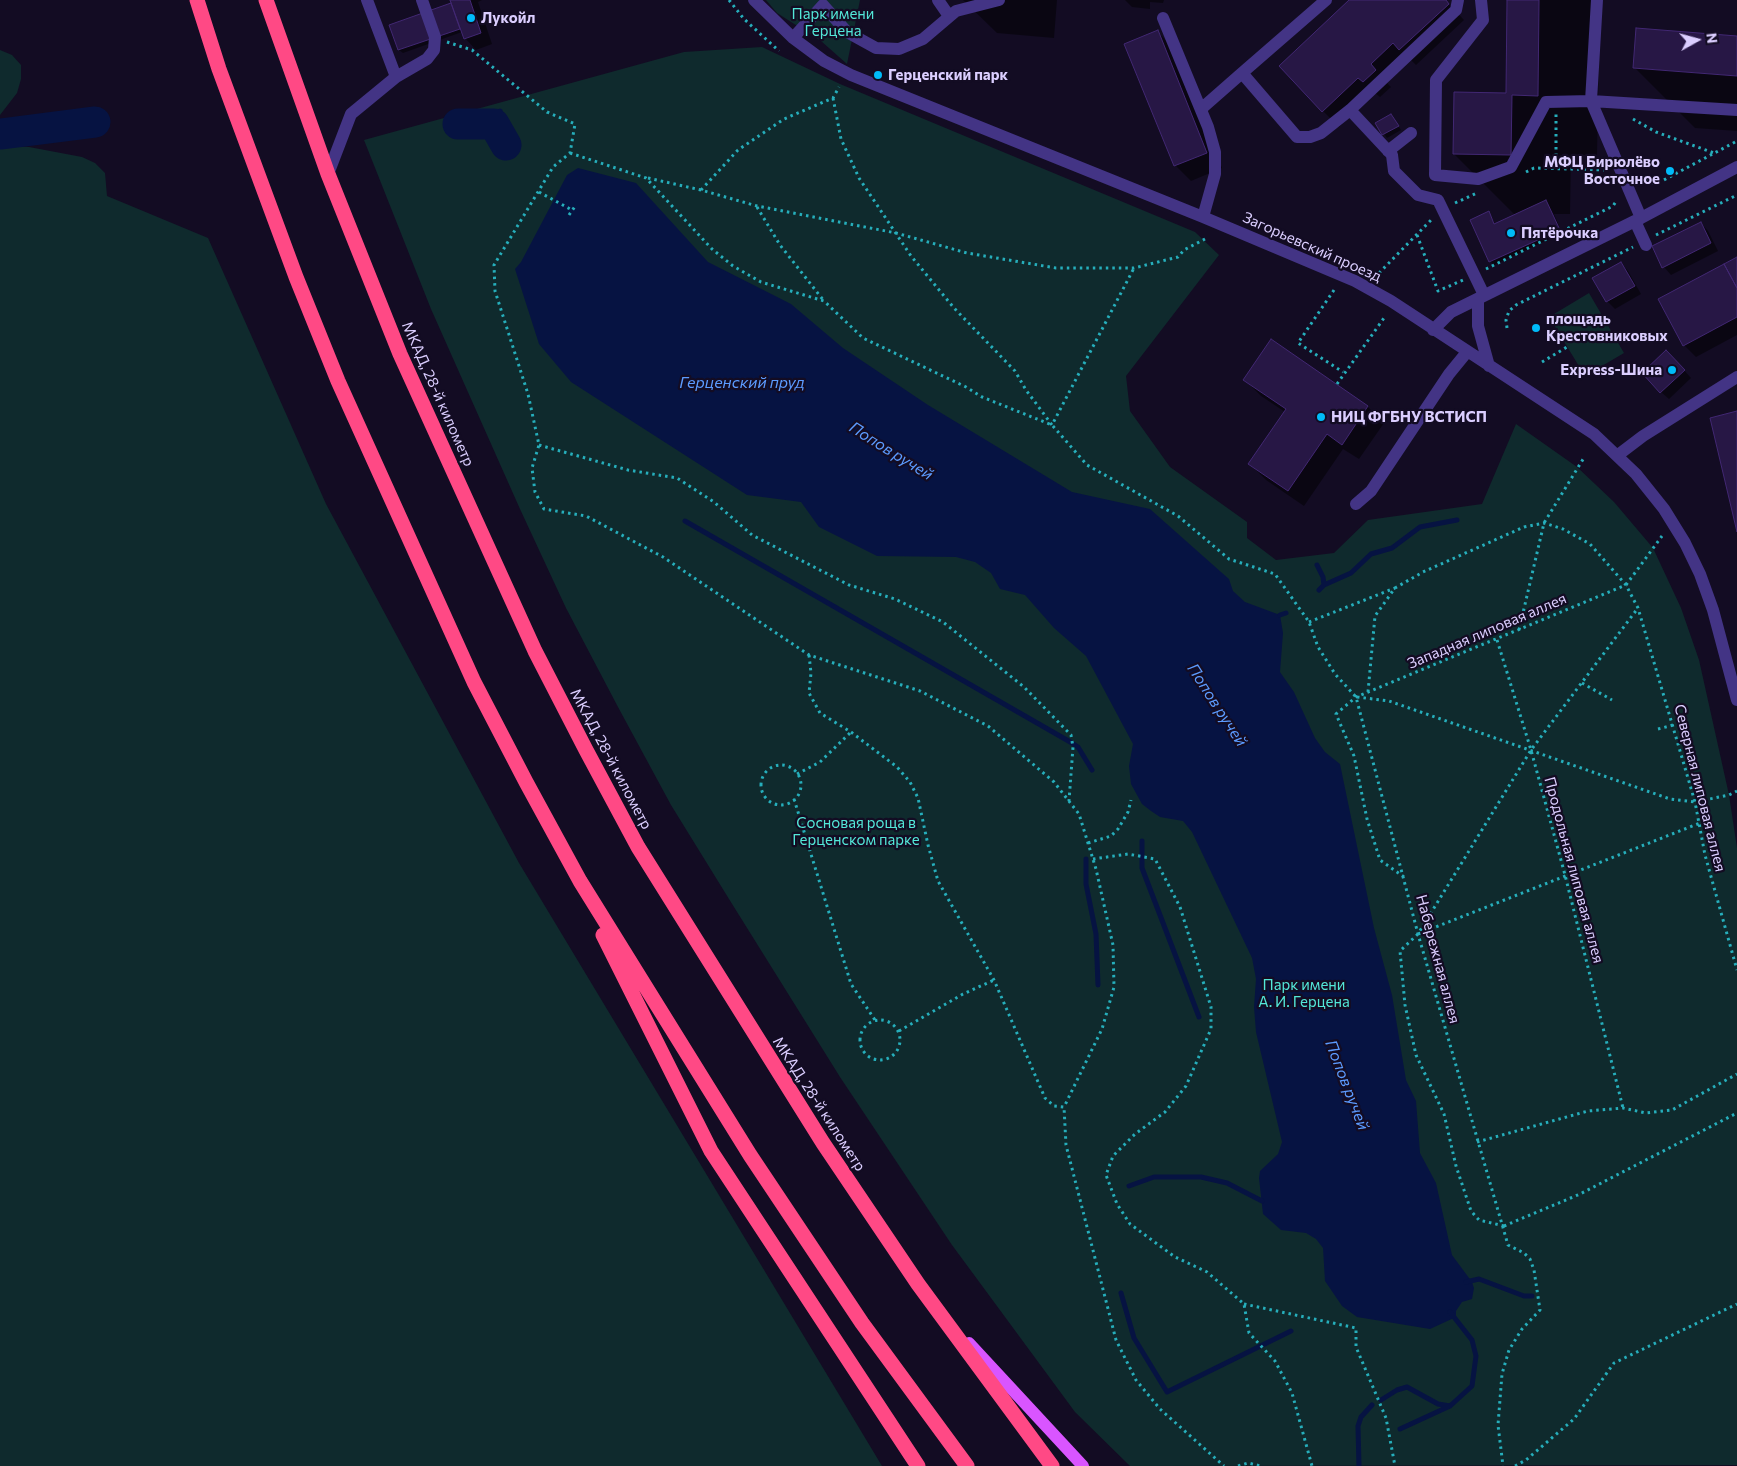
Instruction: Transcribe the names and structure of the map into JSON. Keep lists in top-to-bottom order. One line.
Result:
{"streets":{"highway":["МКАД, 28-й километр"],"street":["Загорьевский проезд"],"path":["Западная липовая аллея","Северная липовая аллея","Продольная липовая аллея","Набережная аллея"]},"crossings":[["Западная липовая аллея","Северная липовая аллея"],["Западная липовая аллея","Продольная липовая аллея"],["Западная липовая аллея","Набережная аллея"]],"water":["Герценский пруд","Попов ручей"],"parks":["Парк имени Герцена","Сосновая роща в Герценском парке","Парк имени А. И. Герцена"],"places":["Лукойл","Герценский парк","МФЦ Бирюлёво Восточное","Пятёрочка","площадь Крестовниковых","Express-Шина","НИЦ ФГБНУ ВСТИСП"],"north":"right"}
